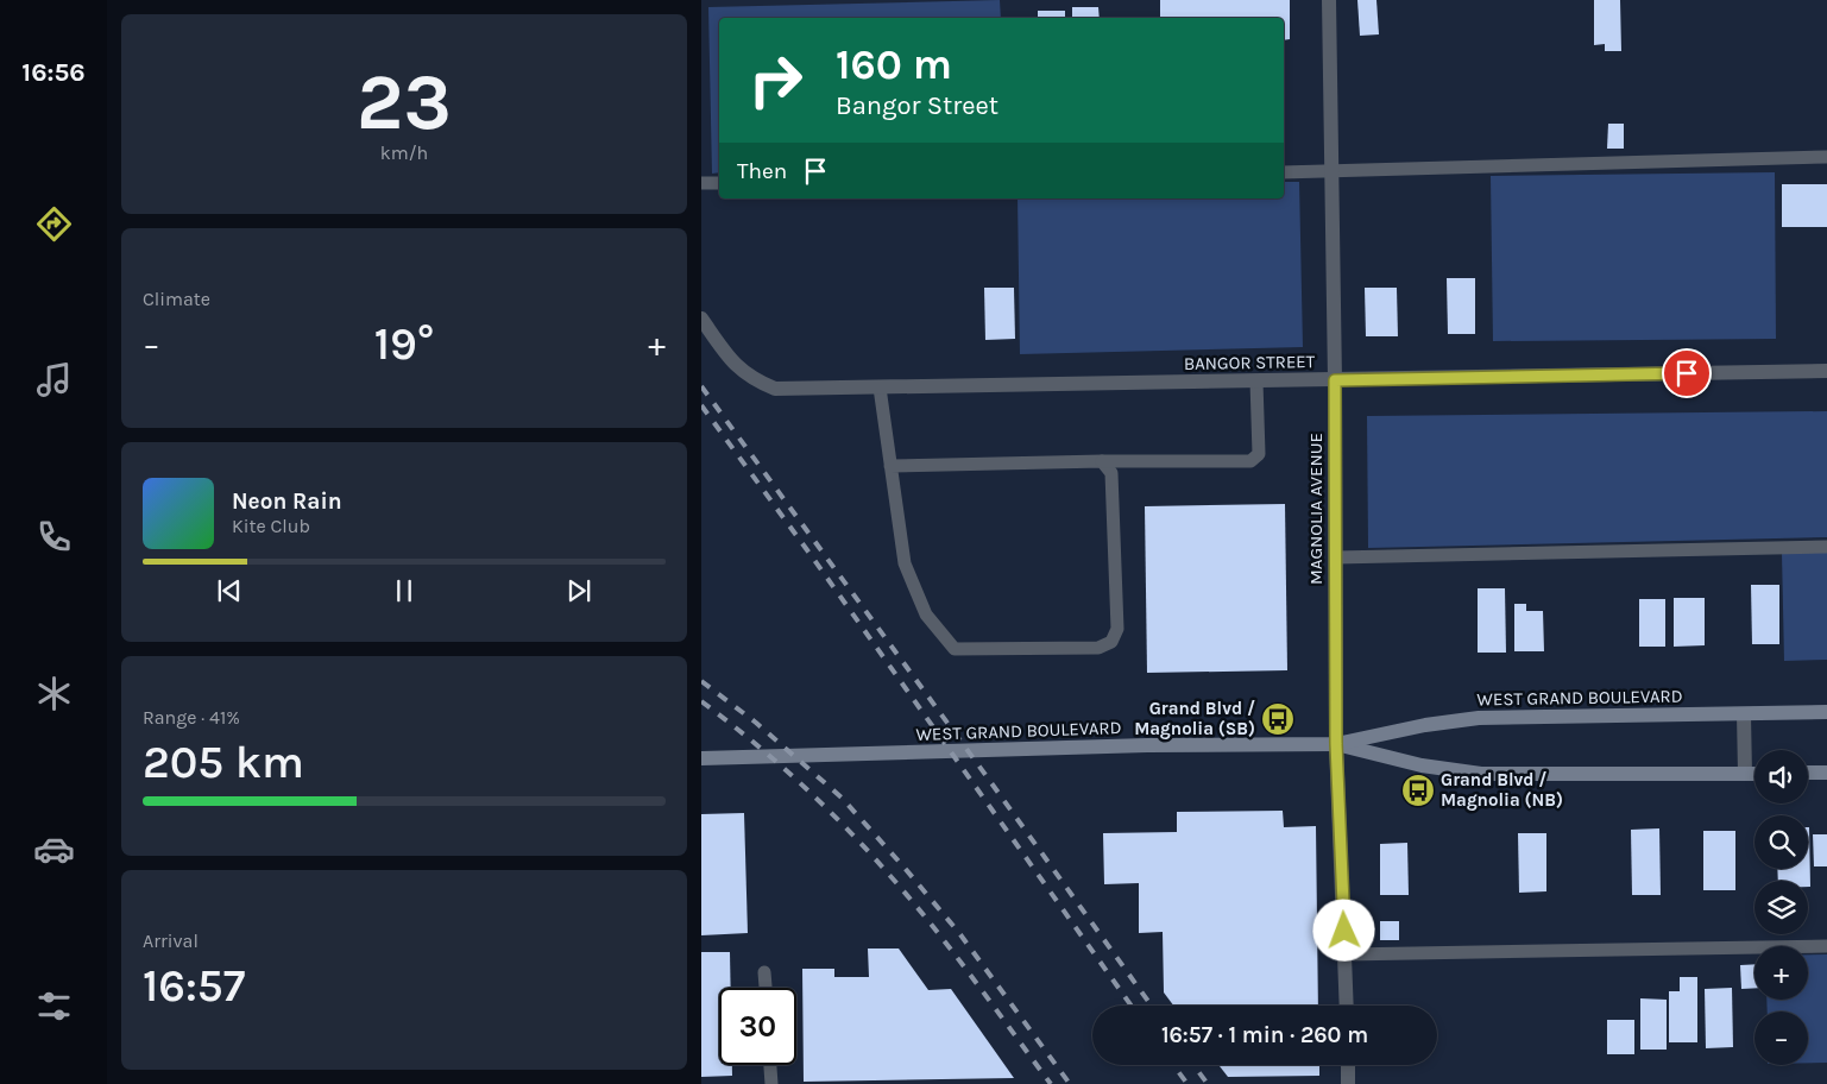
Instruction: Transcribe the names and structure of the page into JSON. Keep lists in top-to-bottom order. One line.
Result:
{"streets":{"main road":["WEST GRAND BOULEVARD"],"street":["BANGOR STREET","MAGNOLIA AVENUE"]},"crossings":[["BANGOR STREET","MAGNOLIA AVENUE"],["MAGNOLIA AVENUE","WEST GRAND BOULEVARD"]],"places":{"bus stop":["Grand Blvd / Magnolia (SB)","Grand Blvd / Magnolia (NB)"]},"page":{"tabs":"16:56","tile":[["23","km/h"],"Climate",["Range · 41%","205 km"],["Arrival","16:57"]],"turn":["160 m","Bangor Street"],"then":"Then","heat":["−","19°","+"],"song":["Neon Rain","Kite Club"],"map_buttons":["+","−"],"limit":"30","trip":"16:57 · 1 min · 260 m"}}
